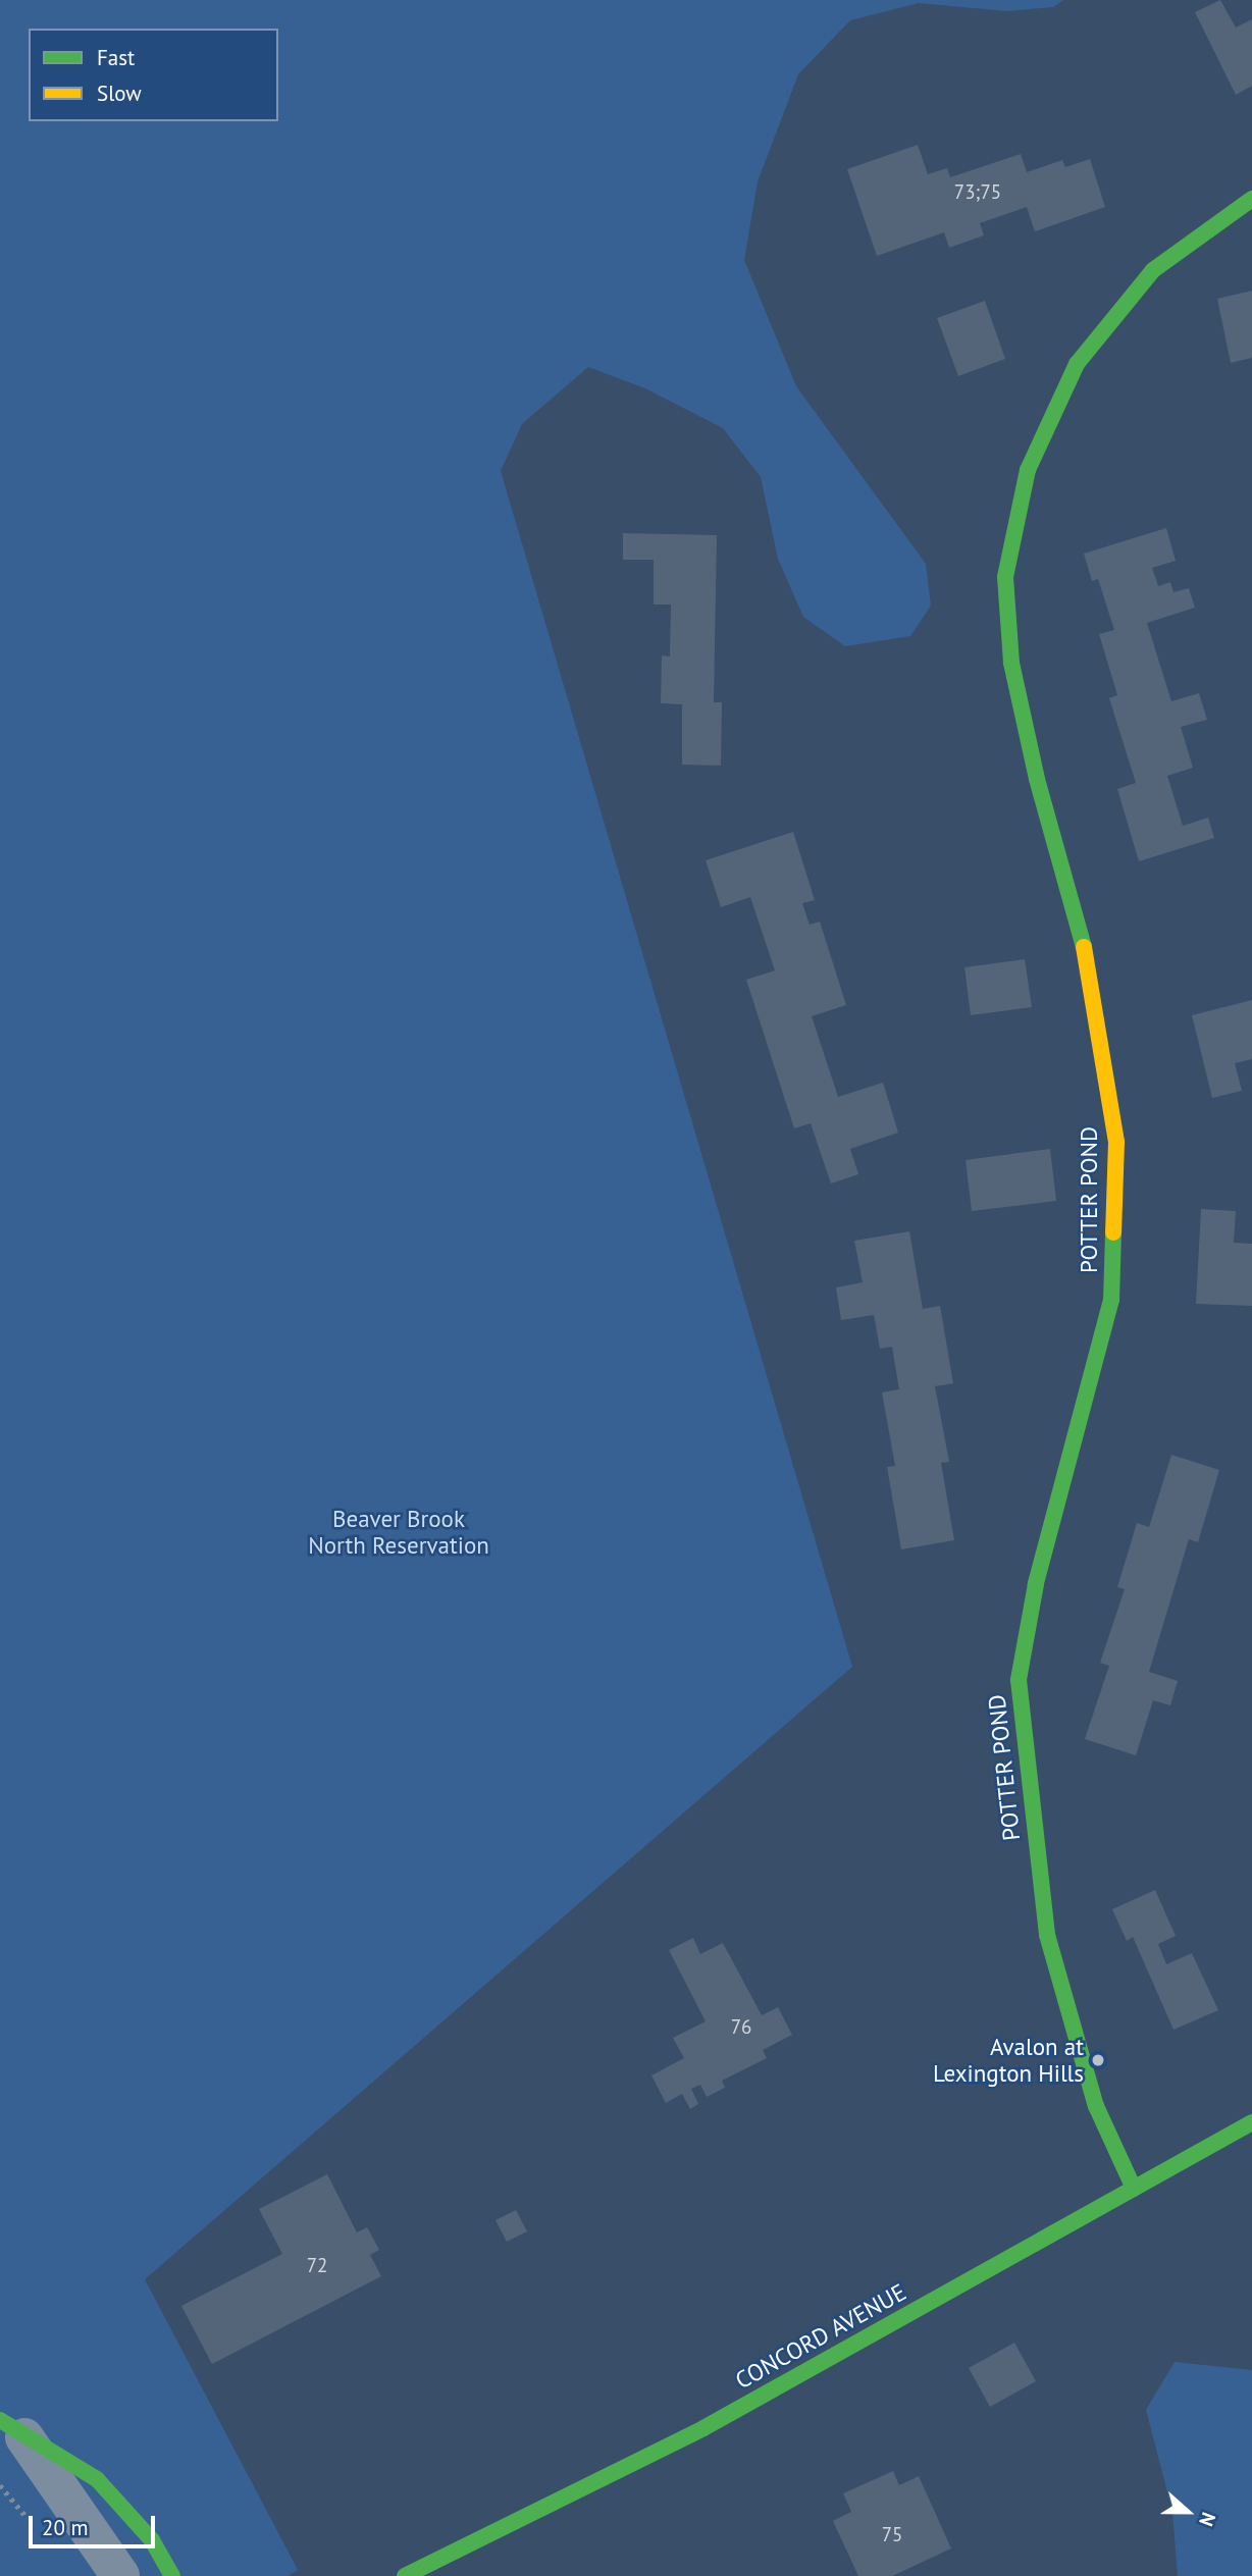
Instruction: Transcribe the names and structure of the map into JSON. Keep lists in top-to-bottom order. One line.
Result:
{"streets":{"street":["POTTER POND","CONCORD AVENUE"]},"crossings":[["POTTER POND","CONCORD AVENUE"]],"parks":["Beaver Brook North Reservation"],"places":["Avalon at Lexington Hills"],"house_numbers":["73;75","76","72","75"],"legend":["Fast","Slow"],"scale_bar":"20 m","north":"right"}
